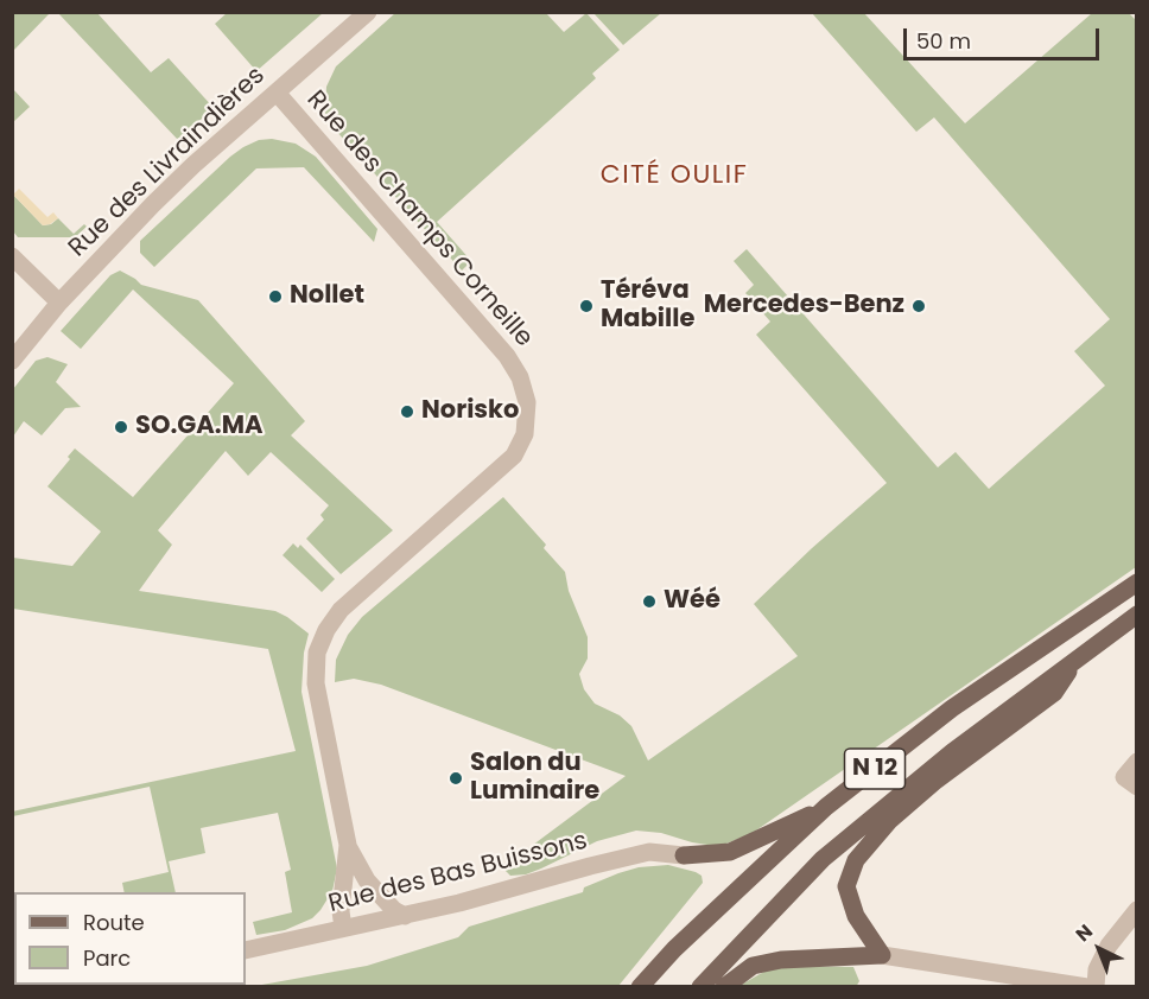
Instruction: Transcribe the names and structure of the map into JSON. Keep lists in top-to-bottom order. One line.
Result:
{"streets":{"main road":["N 12"],"street":["Rue des Livraindières","Rue des Champs Corneille","Rue des Bas Buissons"]},"crossings":[["Rue des Livraindières","Rue des Champs Corneille"],["Rue des Champs Corneille","Rue des Bas Buissons"],["N 12","Rue des Bas Buissons"]],"districts":["CITÉ OULIF"],"places":["Nollet","Téréva Mabille","Mercedes-Benz","Norisko","SO.GA.MA","Wéé","Salon du Luminaire"],"legend":["Route","Parc"],"scale_bar":"50 m","north":"top left"}
